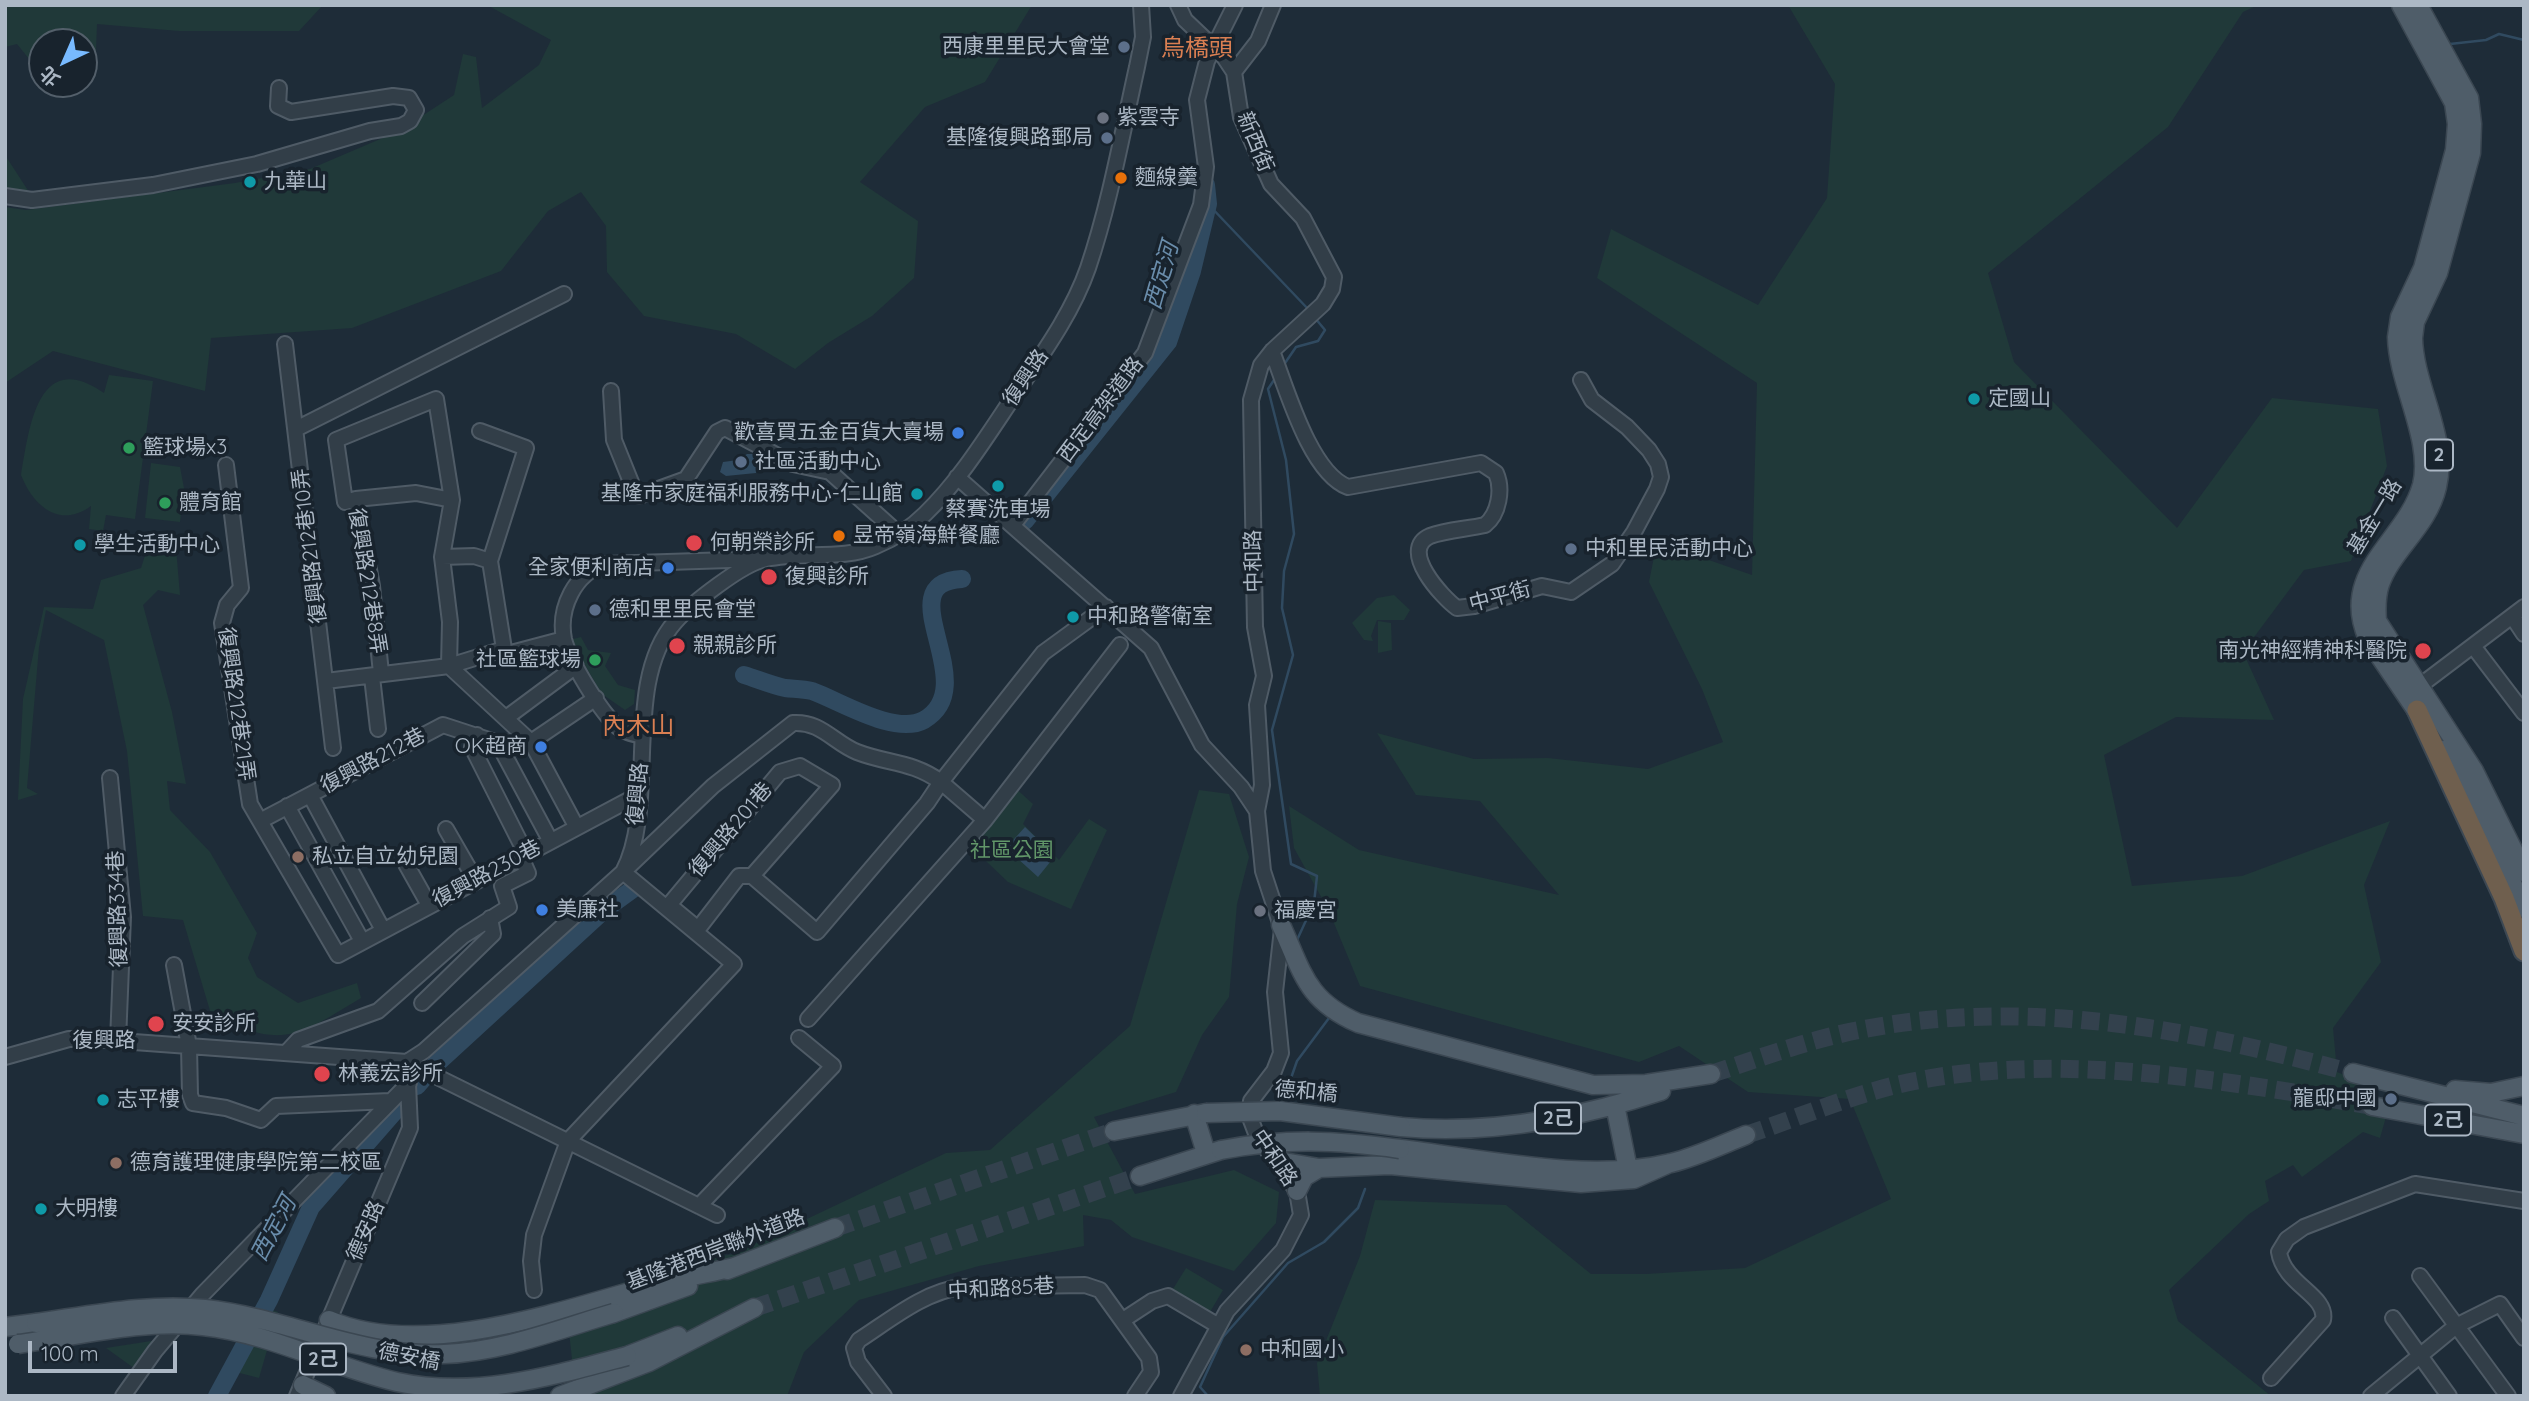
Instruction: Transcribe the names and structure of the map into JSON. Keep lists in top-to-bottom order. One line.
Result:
{"streets":{"main road":["2","基金一路","德和橋","2己","基隆港西岸聯外道路","德安橋"],"street":["新西街","復興路","西定高架道路","復興路212巷10弄","中和路","復興路212巷8弄","中平街","復興路212巷21弄","復興路212巷","復興路201巷","復興路230巷","復興路334巷","德安路","中和路85巷"]},"crossings":[["新西街","西定高架道路"],["新西街","中和路"],["復興路","復興路201巷"],["復興路","復興路230巷"],["復興路","復興路334巷"],["復興路","德安路"],["中和路","中平街"],["中和路","2己"],["復興路212巷21弄","復興路212巷"],["復興路212巷21弄","復興路230巷"],["德和橋","2己"],["基隆港西岸聯外道路","德安橋"]],"districts":["烏橋頭","內木山"],"water":["西定河"],"parks":["社區公園"],"places":["西康里里民大會堂","紫雲寺","基隆復興路郵局","麵線羹","九華山","定國山","歡喜買五金百貨大賣場","籃球場x3","社區活動中心","蔡賽洗車場","基隆市家庭福利服務中心-仁山館","體育館","昱帝嶺海鮮餐廳","何朝榮診所","學生活動中心","中和里民活動中心","全家便利商店","復興診所","德和里里民會堂","中和路警衛室","親親診所","南光神經精神科醫院","社區籃球場","OK超商","私立自立幼兒園","美廉社","福慶宮","安安診所","林義宏診所","龍邸中國","志平樓","德育護理健康學院第二校區","大明樓","中和國小"],"scale_bar":"100 m","north":"bottom left"}
